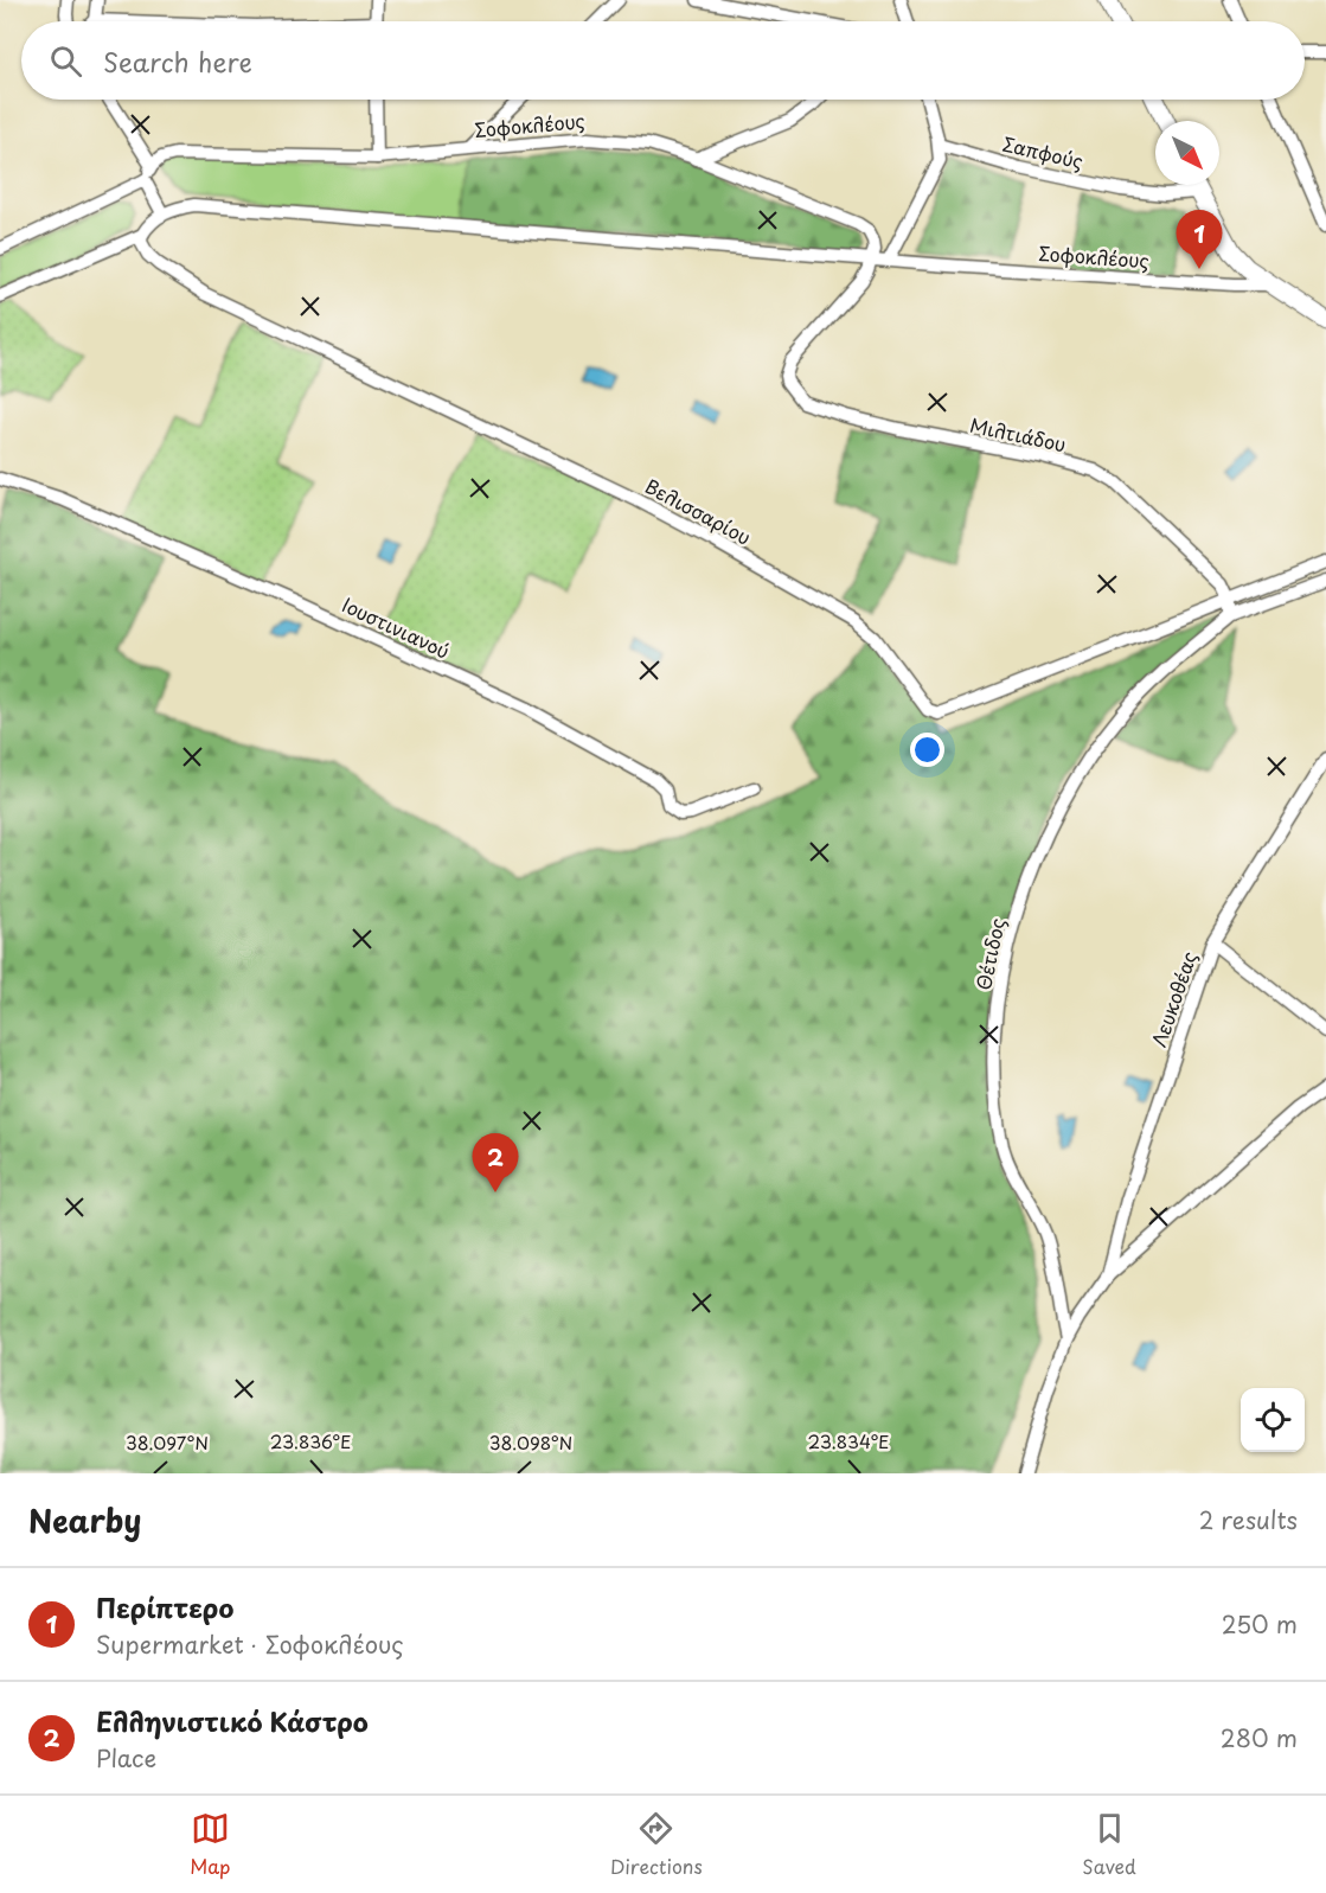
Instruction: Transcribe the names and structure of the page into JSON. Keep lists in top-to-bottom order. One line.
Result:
{"streets":{"street":["Σοφοκλέους","Σαπφούς","Μιλτιάδου","Βελισσαρίου","Ιουστινιανού","Θέτιδος","Λευκοθέας"]},"crossings":[["Σοφοκλέους","Μιλτιάδου"],["Μιλτιάδου","Βελισσαρίου"]],"north":"bottom right","page":{"search":"Search here","pins":["1","2"],"heading":["Nearby","2 results"],"list":[{"mark":"1","name":"Περίπτερο","note":"Supermarket · Σοφοκλέους","value":"250 m"},{"mark":"2","name":"Ελληνιστικό Κάστρο","note":"Place","value":"280 m"}],"nav":["Map","Directions","Saved"]},"coordinates":["23.836°E","23.834°E","38.097°N","38.098°N"]}
